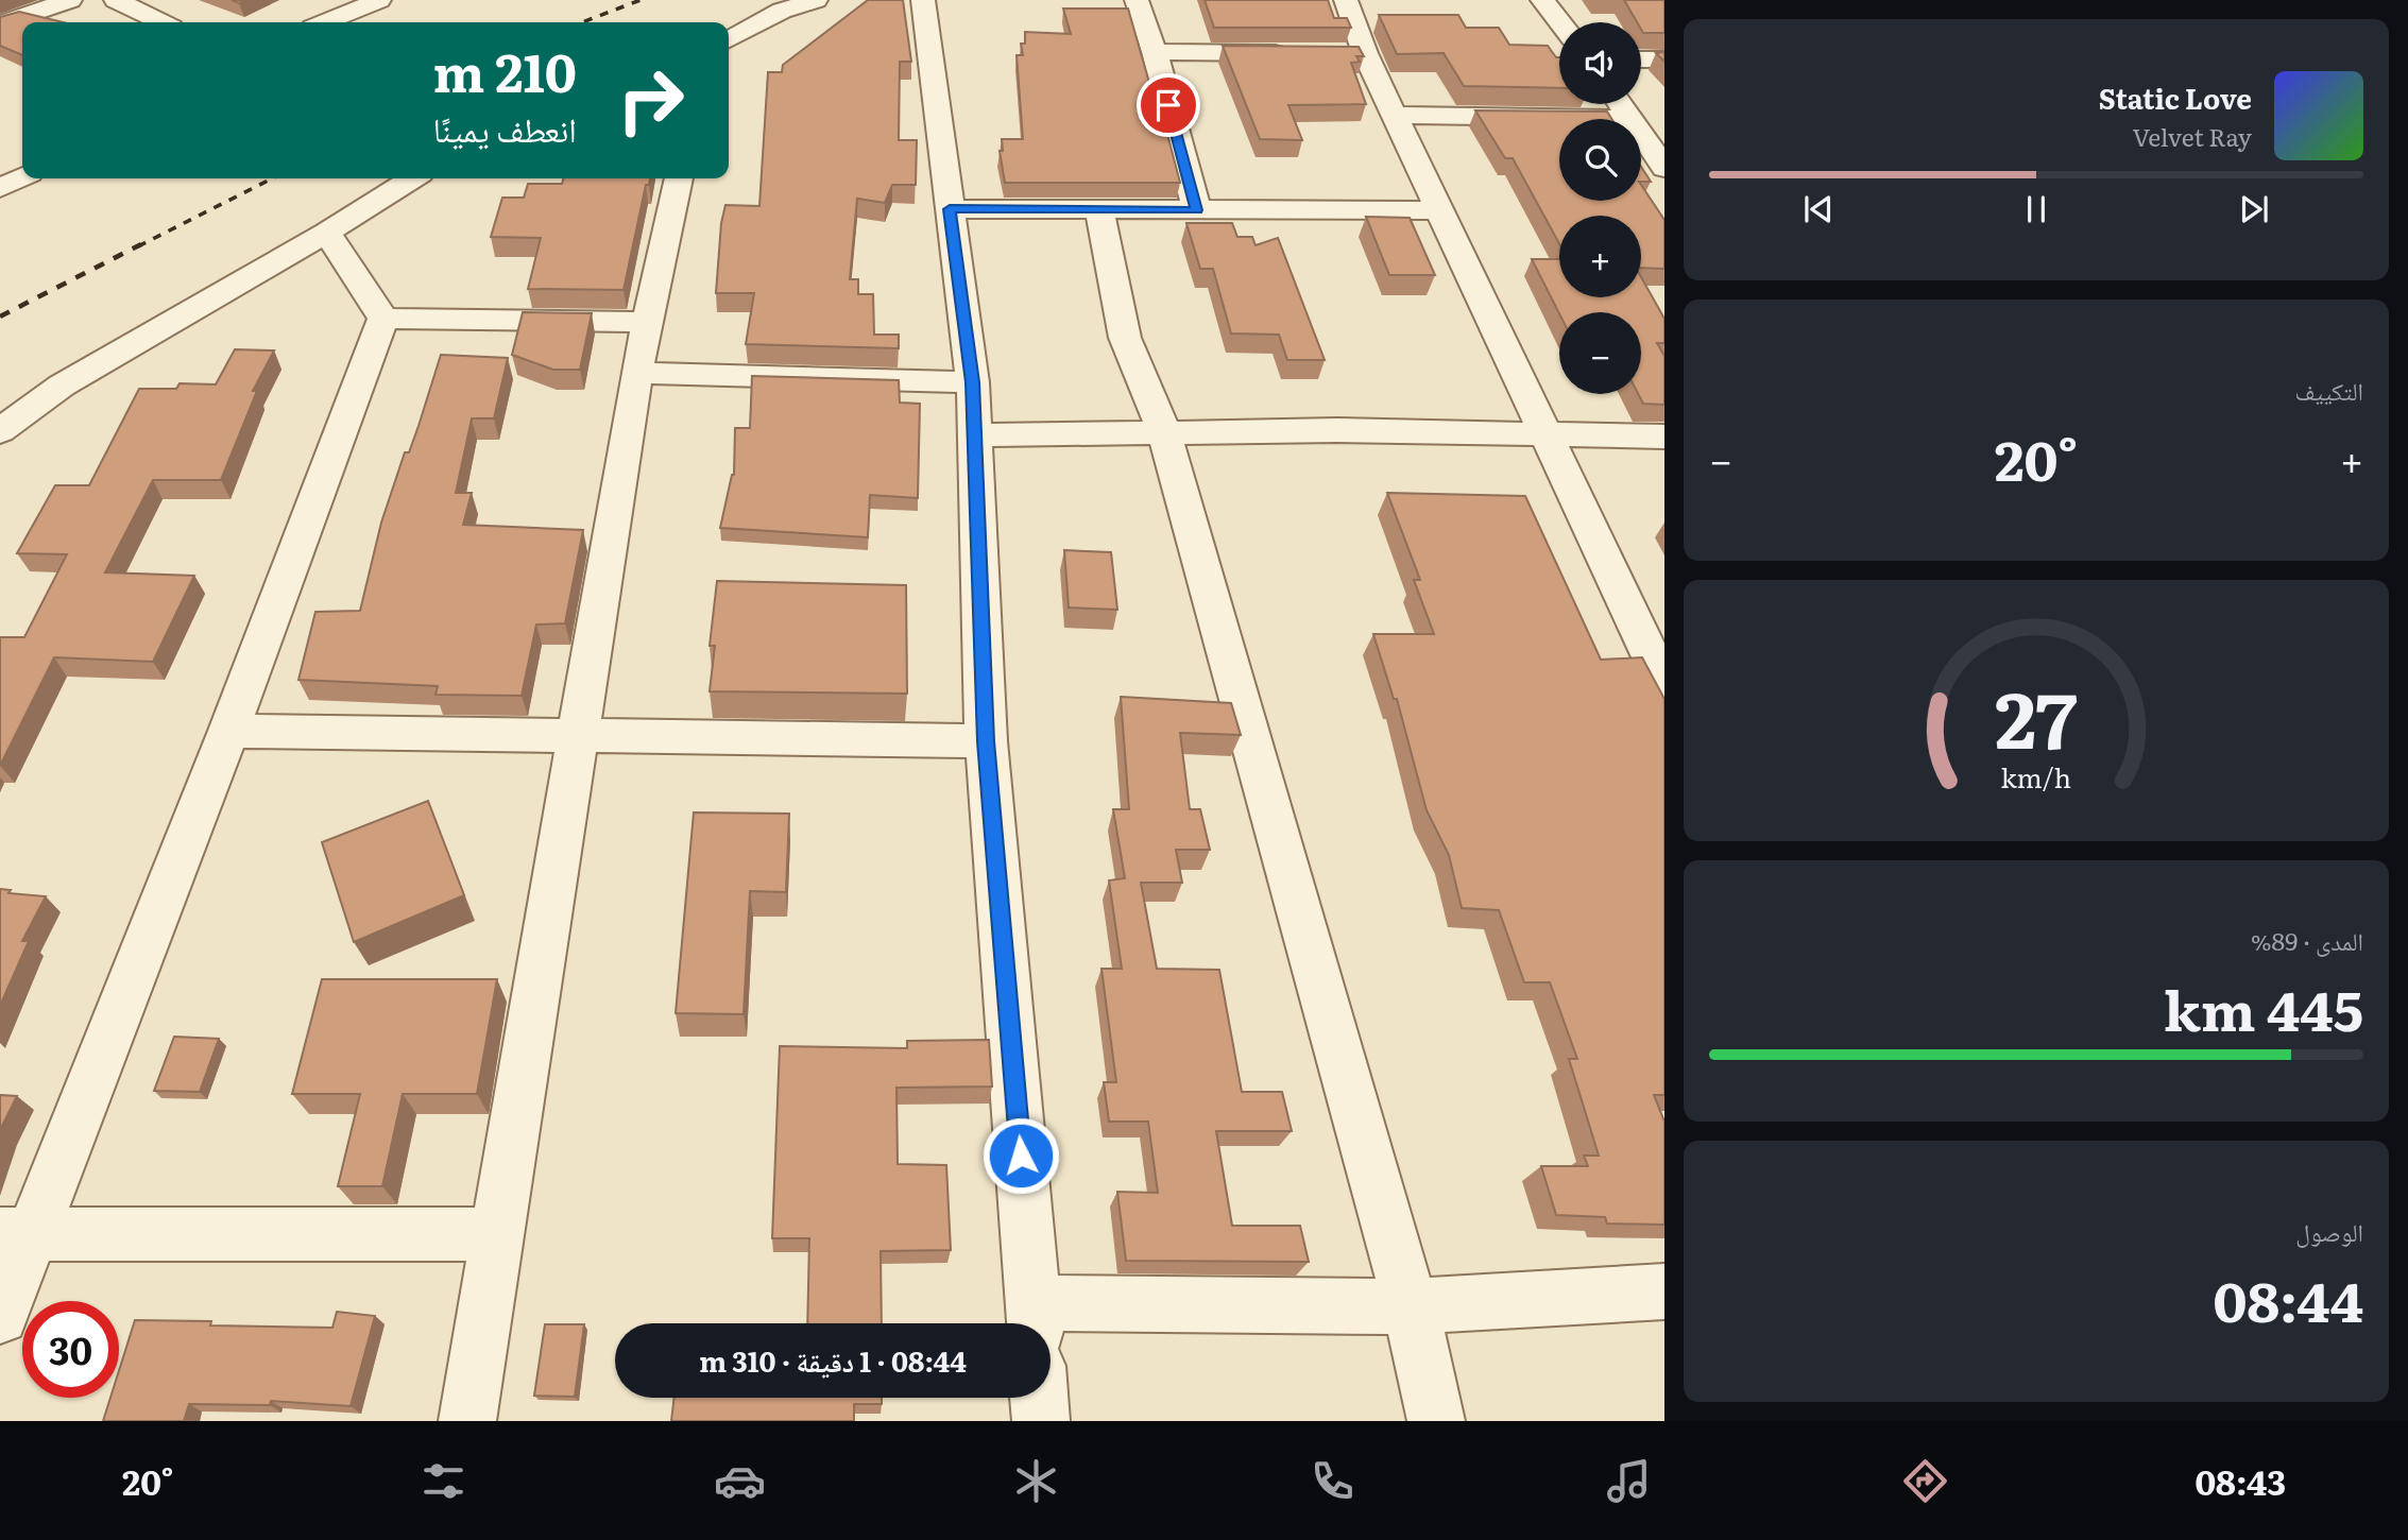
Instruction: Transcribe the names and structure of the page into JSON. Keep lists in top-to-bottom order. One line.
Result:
{"page":{"map_buttons":["+","−"],"turn":["210 m","انعطف يمينًا"],"song":["Static Love","Velvet Ray"],"tile":["التكييف",["المدى · 89%","445 km"],["الوصول","08:44"]],"heat":["−","20°","+"],"limit":"30","trip":"08:44 · 1 دقيقة · 310 m","tabs":["08:43","20°"],"gauge":["27","km/h"]}}
